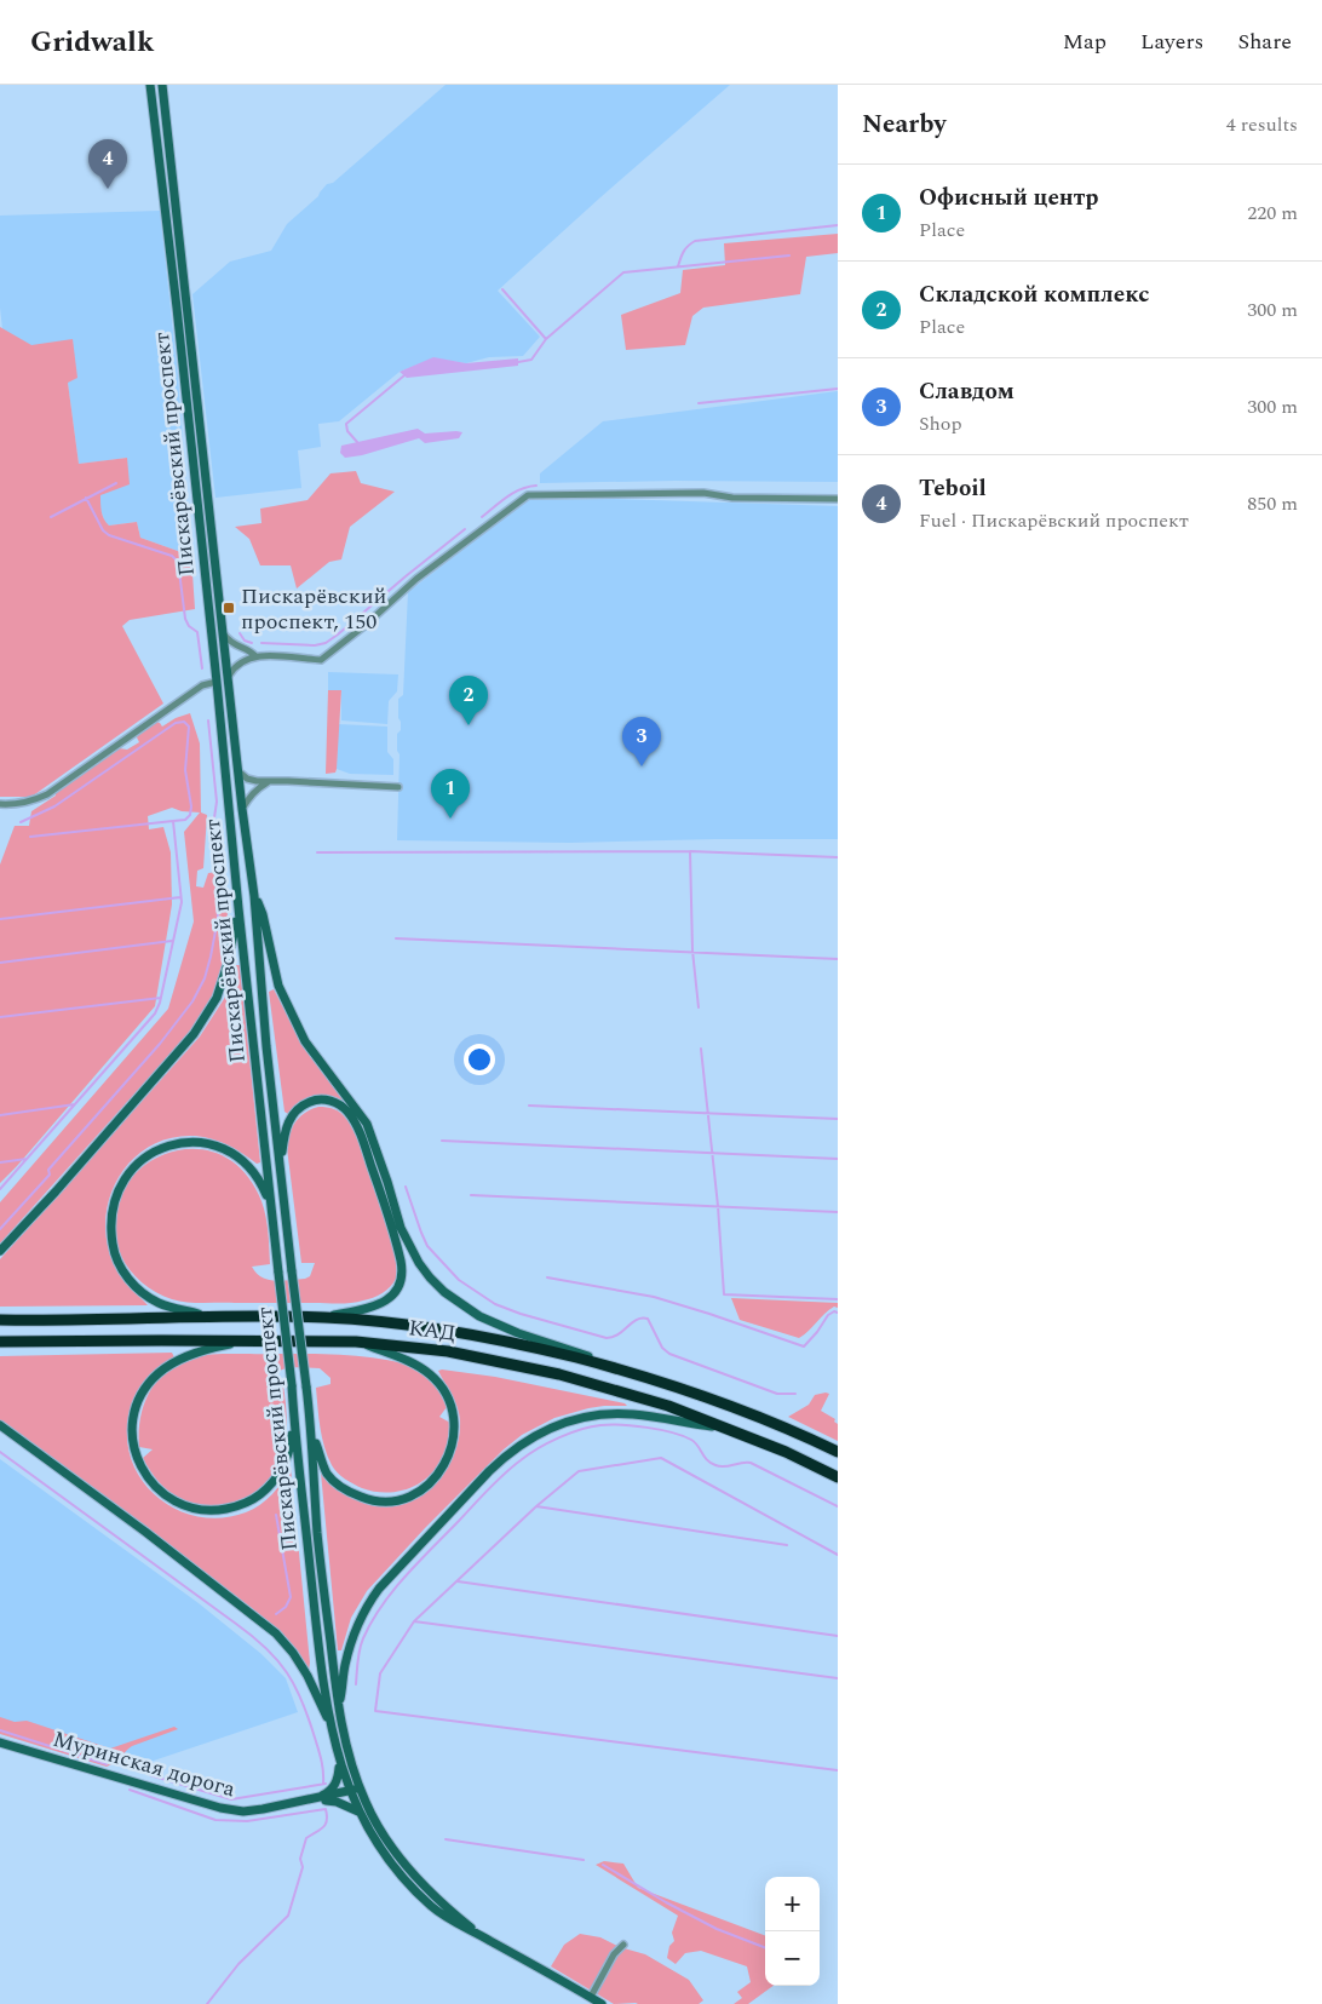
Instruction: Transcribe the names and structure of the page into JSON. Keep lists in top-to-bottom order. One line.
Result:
{"streets":{"highway":["КАД"],"main road":["Пискарёвский проспект","Муринская дорога"]},"crossings":[["Пискарёвский проспект","Муринская дорога"]],"places":{"transit":["Пискарёвский проспект, 150"]},"page":{"header":"Gridwalk","nav":["Map","Layers","Share"],"heading":["Nearby","4 results"],"pins":["4","2","3","1"],"list":[{"mark":"1","name":"Офисный центр","note":"Place","value":"220 m"},{"mark":"2","name":"Складской комплекс","note":"Place","value":"300 m"},{"mark":"3","name":"Славдом","note":"Shop","value":"300 m"},{"mark":"4","name":"Teboil","note":"Fuel · Пискарёвский проспект","value":"850 m"}],"map_buttons":["+","−"]}}
